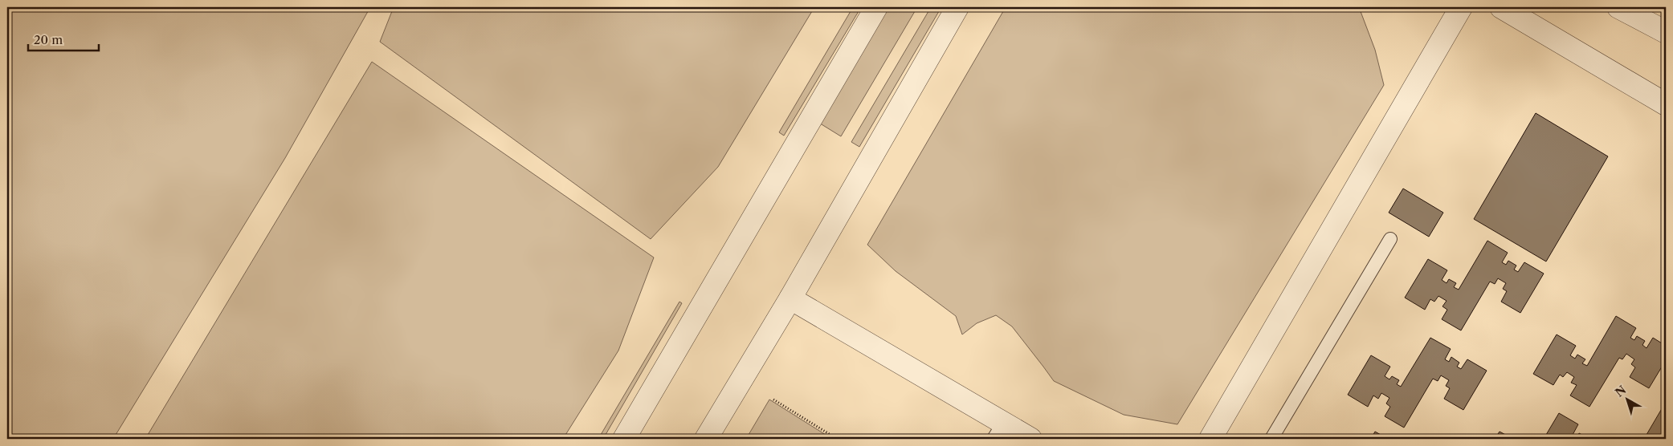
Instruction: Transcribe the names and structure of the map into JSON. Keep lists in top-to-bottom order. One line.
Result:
{"scale_bar":"20 m","north":"top left"}
